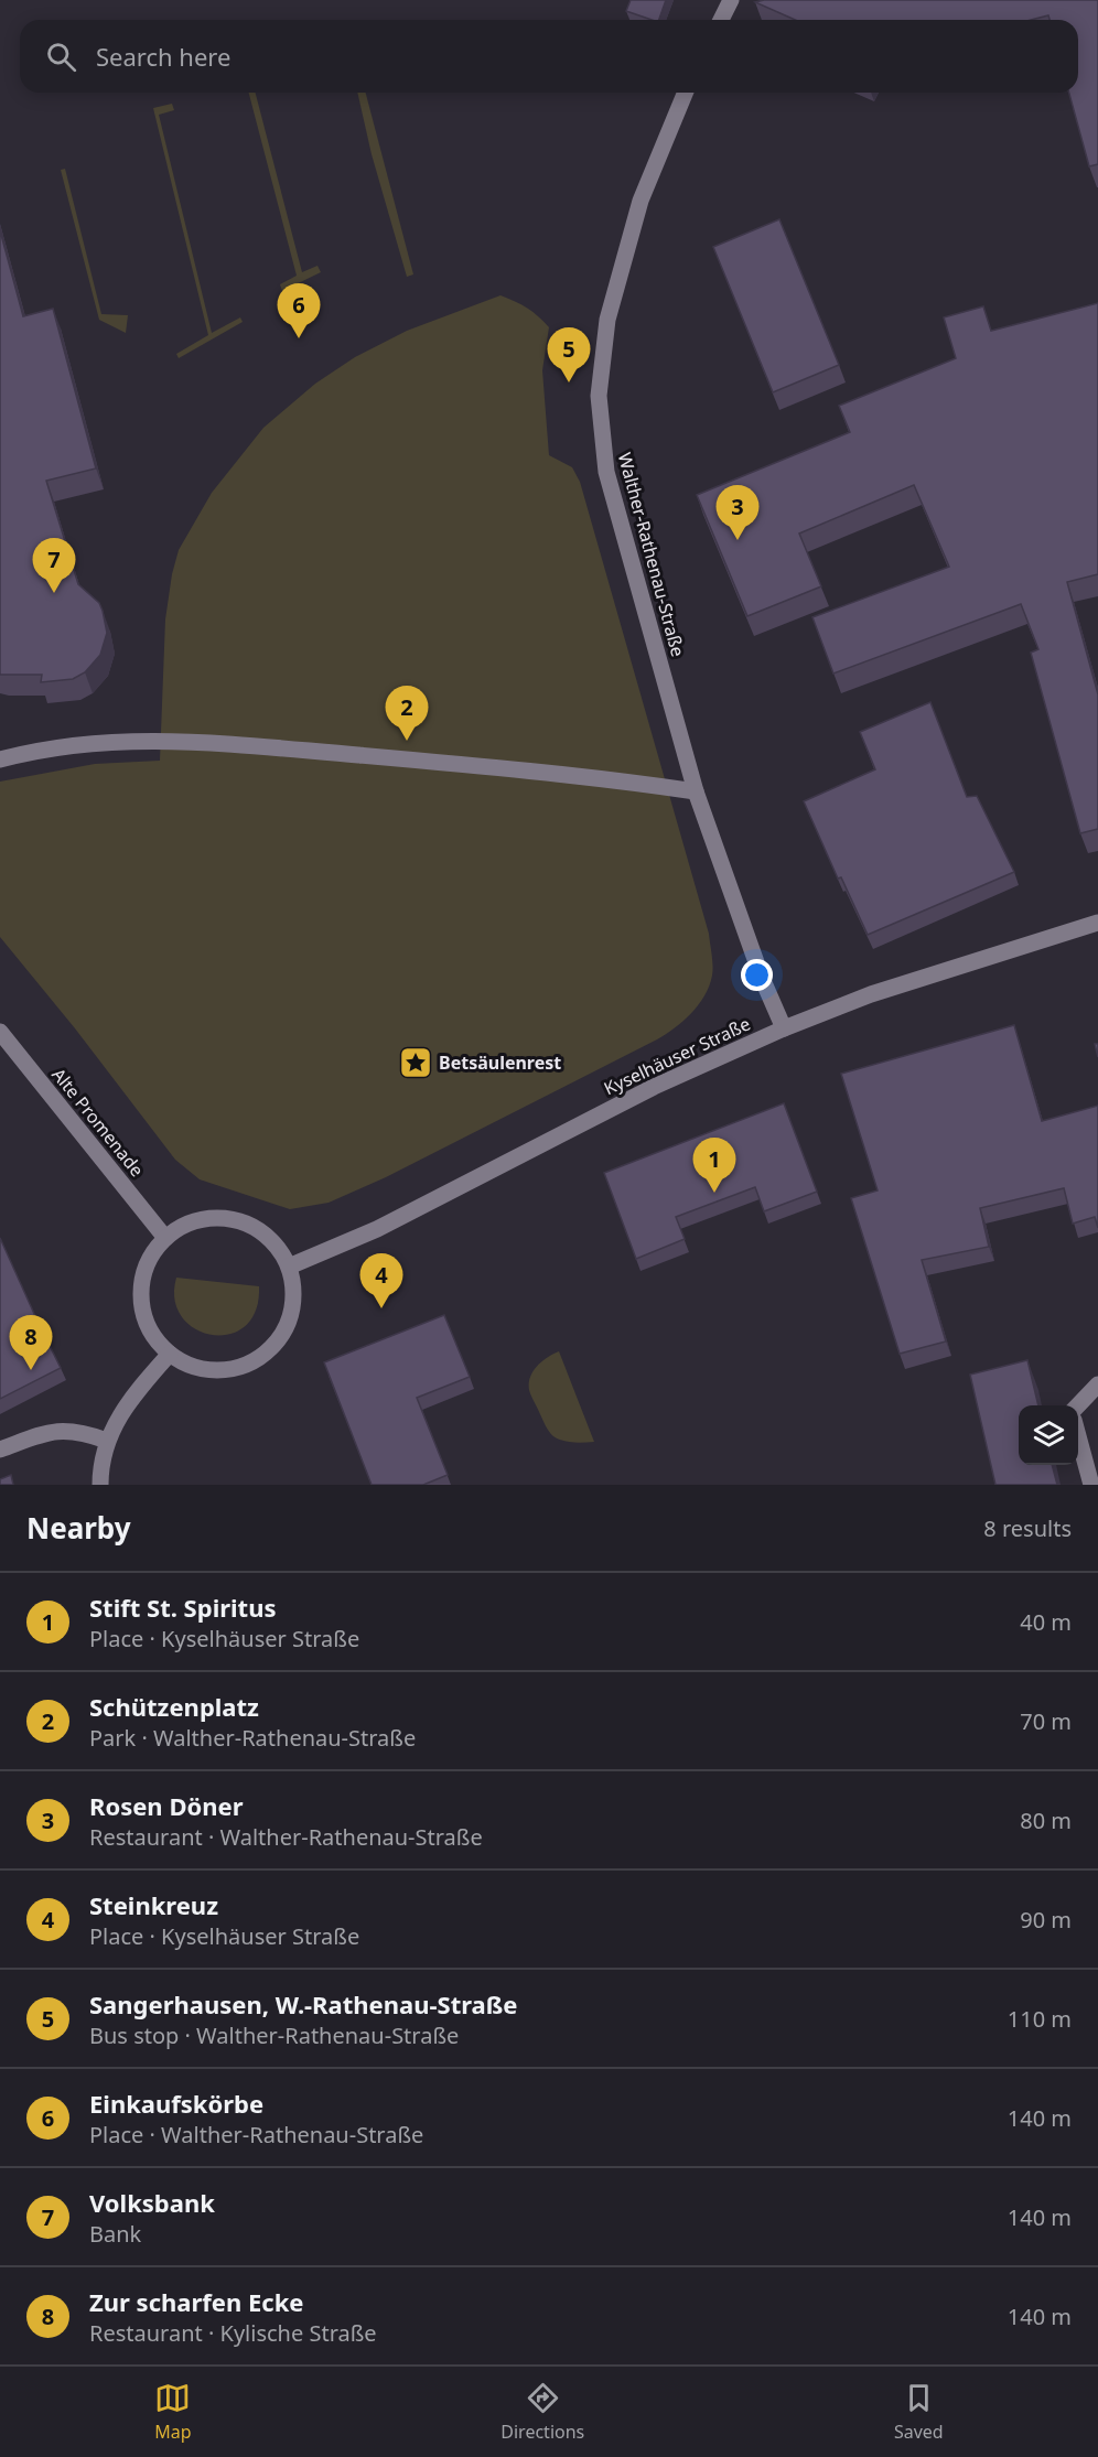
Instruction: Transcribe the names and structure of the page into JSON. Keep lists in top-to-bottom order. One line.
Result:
{"streets":{"main road":["Walther-Rathenau-Straße","Kyselhäuser Straße","Alte Promenade"]},"crossings":[["Walther-Rathenau-Straße","Kyselhäuser Straße"],["Kyselhäuser Straße","Alte Promenade"]],"places":{"place":["Betsäulenrest"]},"page":{"search":"Search here","pins":["6","5","3","7","2","1","4","8"],"heading":["Nearby","8 results"],"list":[{"mark":"1","name":"Stift St. Spiritus","note":"Place · Kyselhäuser Straße","value":"40 m"},{"mark":"2","name":"Schützenplatz","note":"Park · Walther-Rathenau-Straße","value":"70 m"},{"mark":"3","name":"Rosen Döner","note":"Restaurant · Walther-Rathenau-Straße","value":"80 m"},{"mark":"4","name":"Steinkreuz","note":"Place · Kyselhäuser Straße","value":"90 m"},{"mark":"5","name":"Sangerhausen, W.-Rathenau-Straße","note":"Bus stop · Walther-Rathenau-Straße","value":"110 m"},{"mark":"6","name":"Einkaufskörbe","note":"Place · Walther-Rathenau-Straße","value":"140 m"},{"mark":"7","name":"Volksbank","note":"Bank","value":"140 m"},{"mark":"8","name":"Zur scharfen Ecke","note":"Restaurant · Kylische Straße","value":"140 m"}],"nav":["Map","Directions","Saved"]}}
